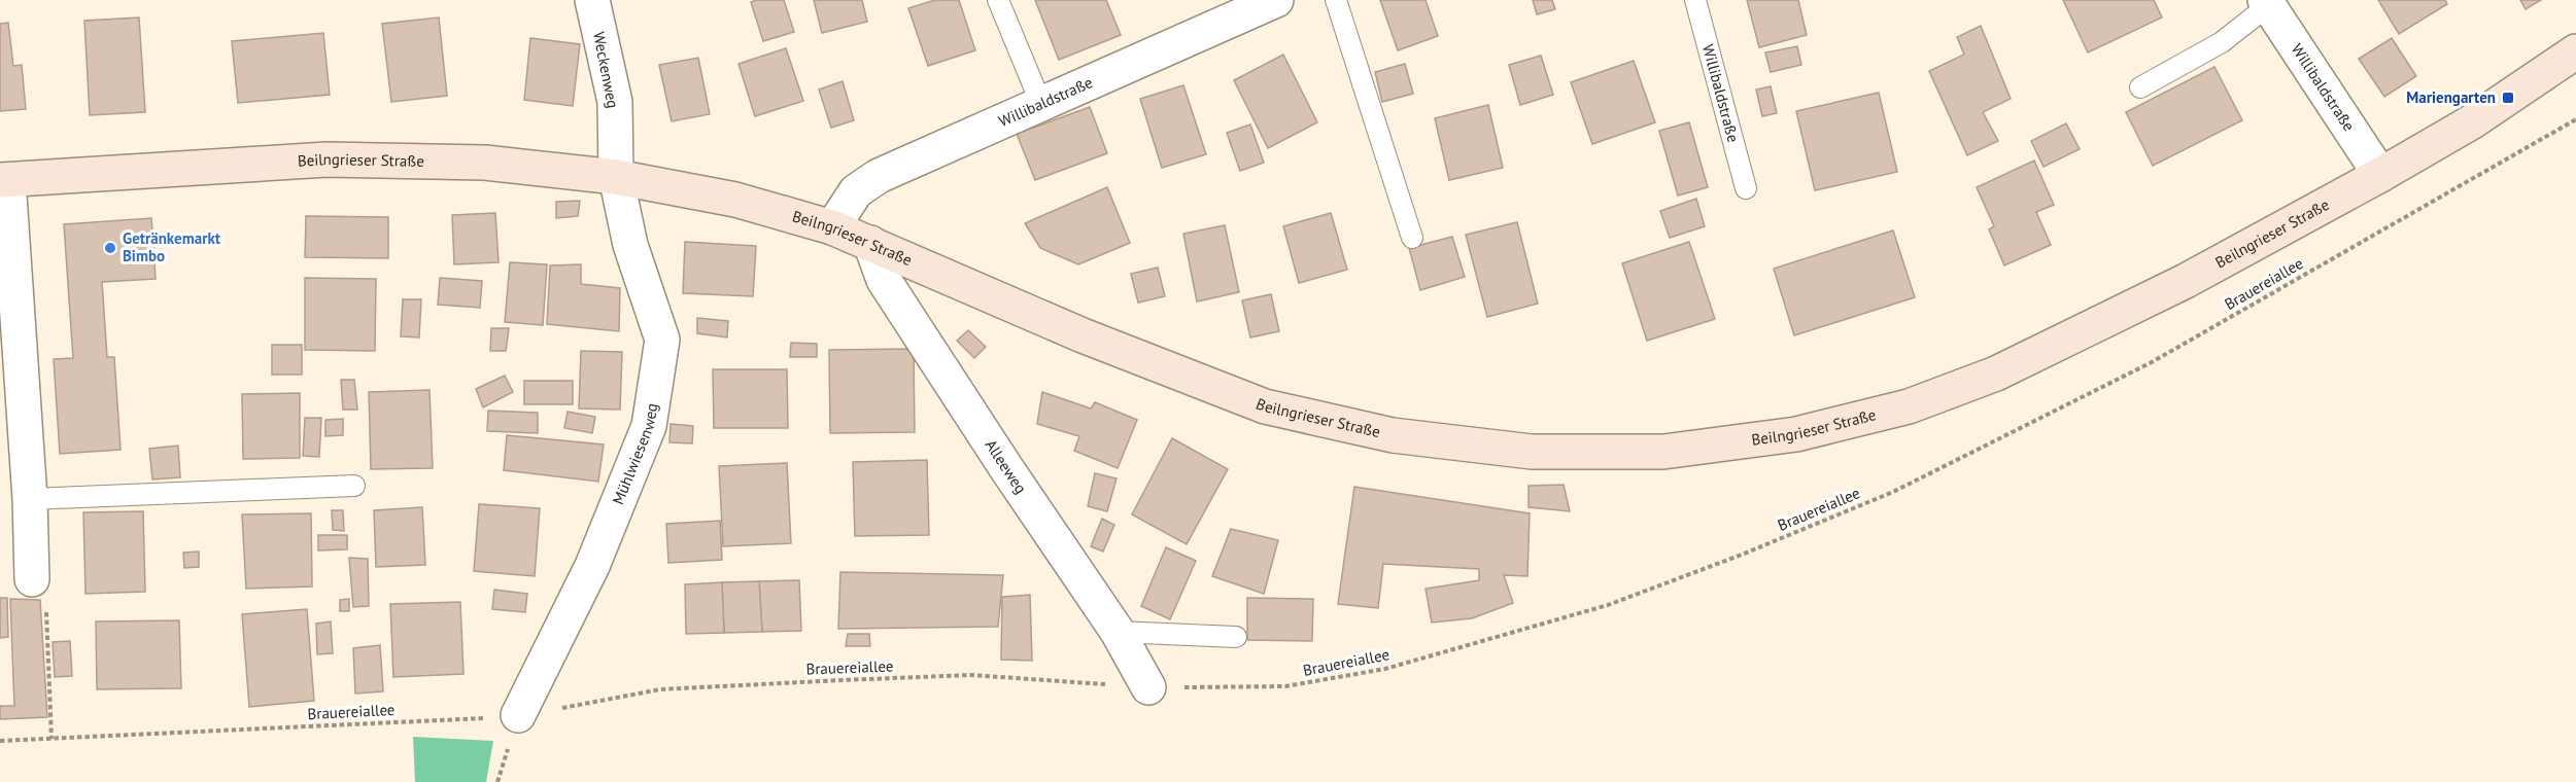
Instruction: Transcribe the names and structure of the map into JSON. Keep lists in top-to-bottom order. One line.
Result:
{"streets":{"main road":["Beilngrieser Straße"],"street":["Weckenweg","Willibaldstraße","Mühlwiesenweg","Alleeweg"],"path":["Brauereiallee"]},"crossings":[["Weckenweg","Beilngrieser Straße"],["Weckenweg","Mühlwiesenweg"],["Willibaldstraße","Beilngrieser Straße"],["Beilngrieser Straße","Mühlwiesenweg"],["Beilngrieser Straße","Alleeweg"],["Brauereiallee","Mühlwiesenweg"],["Brauereiallee","Alleeweg"]],"places":{"transit":["Mariengarten"],"other":["Getränkemarkt Bimbo"]}}
